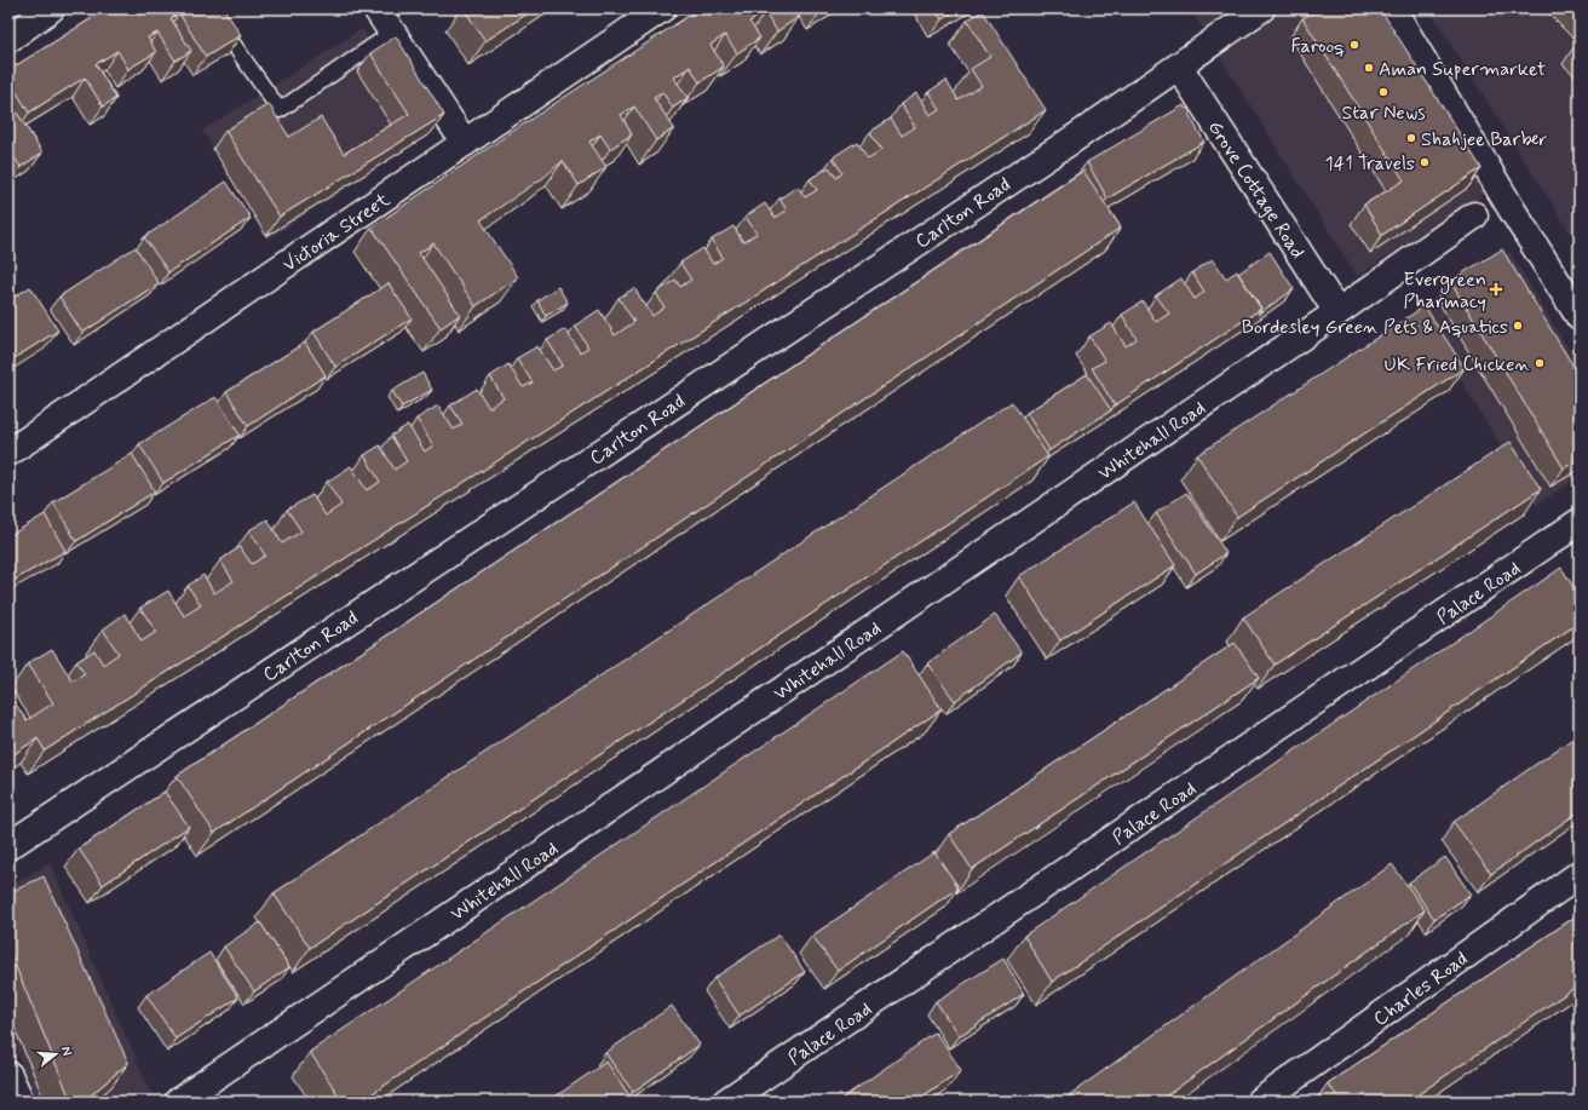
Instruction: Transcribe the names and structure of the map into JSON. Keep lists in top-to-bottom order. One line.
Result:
{"streets":{"street":["Grove Cottage Road","Carlton Road","Victoria Street","Whitehall Road","Palace Road","Charles Road"]},"crossings":[["Grove Cottage Road","Carlton Road"],["Grove Cottage Road","Whitehall Road"]],"places":{"other":["Farooq","Aman Supermarket","Star News","Shahjee Barber","141 Travels","Bordesley Green Pets & Aquatics","UK Fried Chicken"],"health":["Evergreen Pharmacy"]},"north":"right"}
